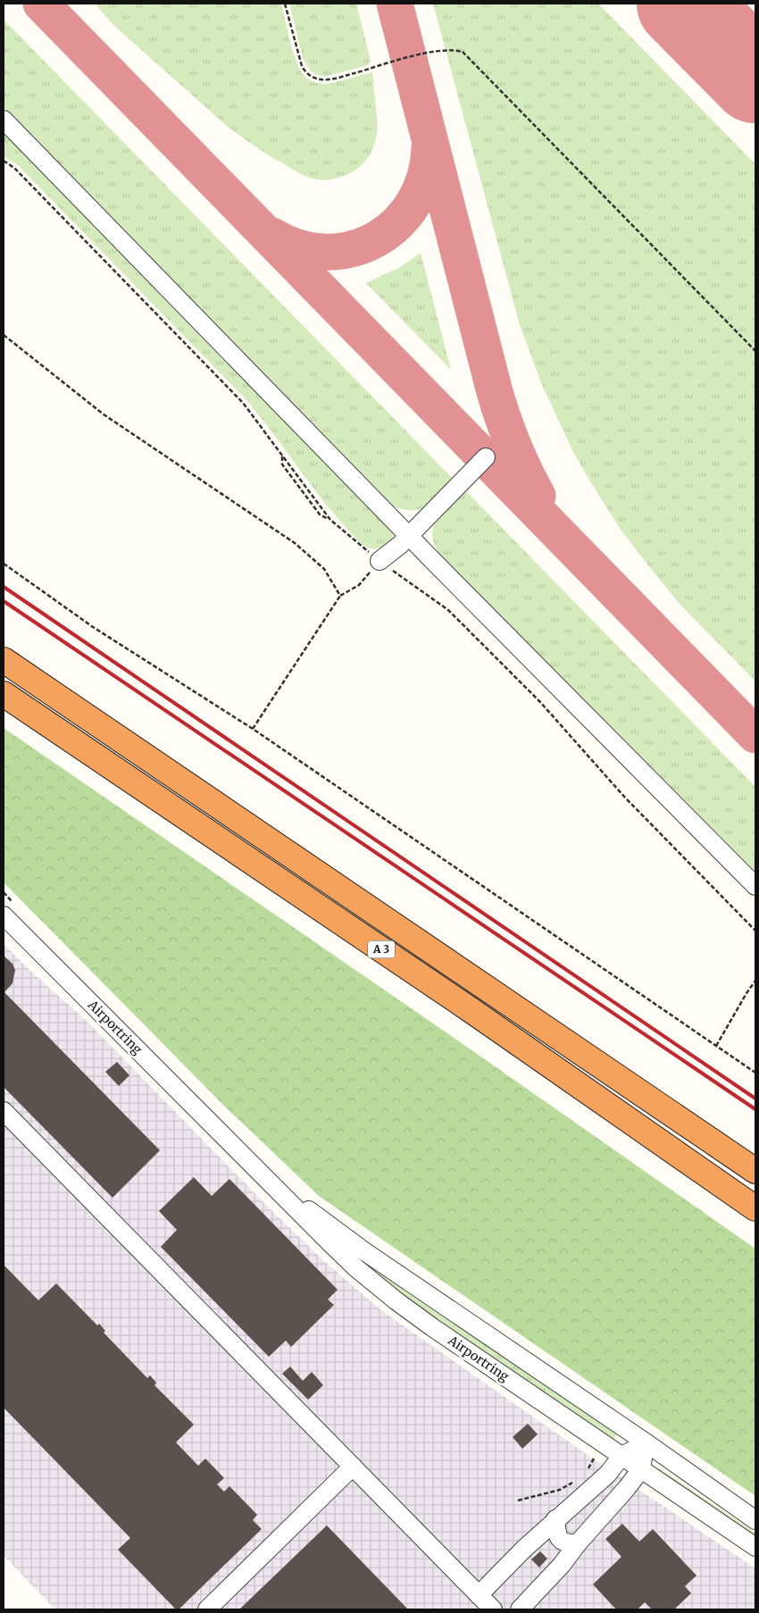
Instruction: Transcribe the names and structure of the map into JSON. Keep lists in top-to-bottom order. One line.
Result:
{"streets":{"highway":["A 3"],"street":["Airportring"]}}
